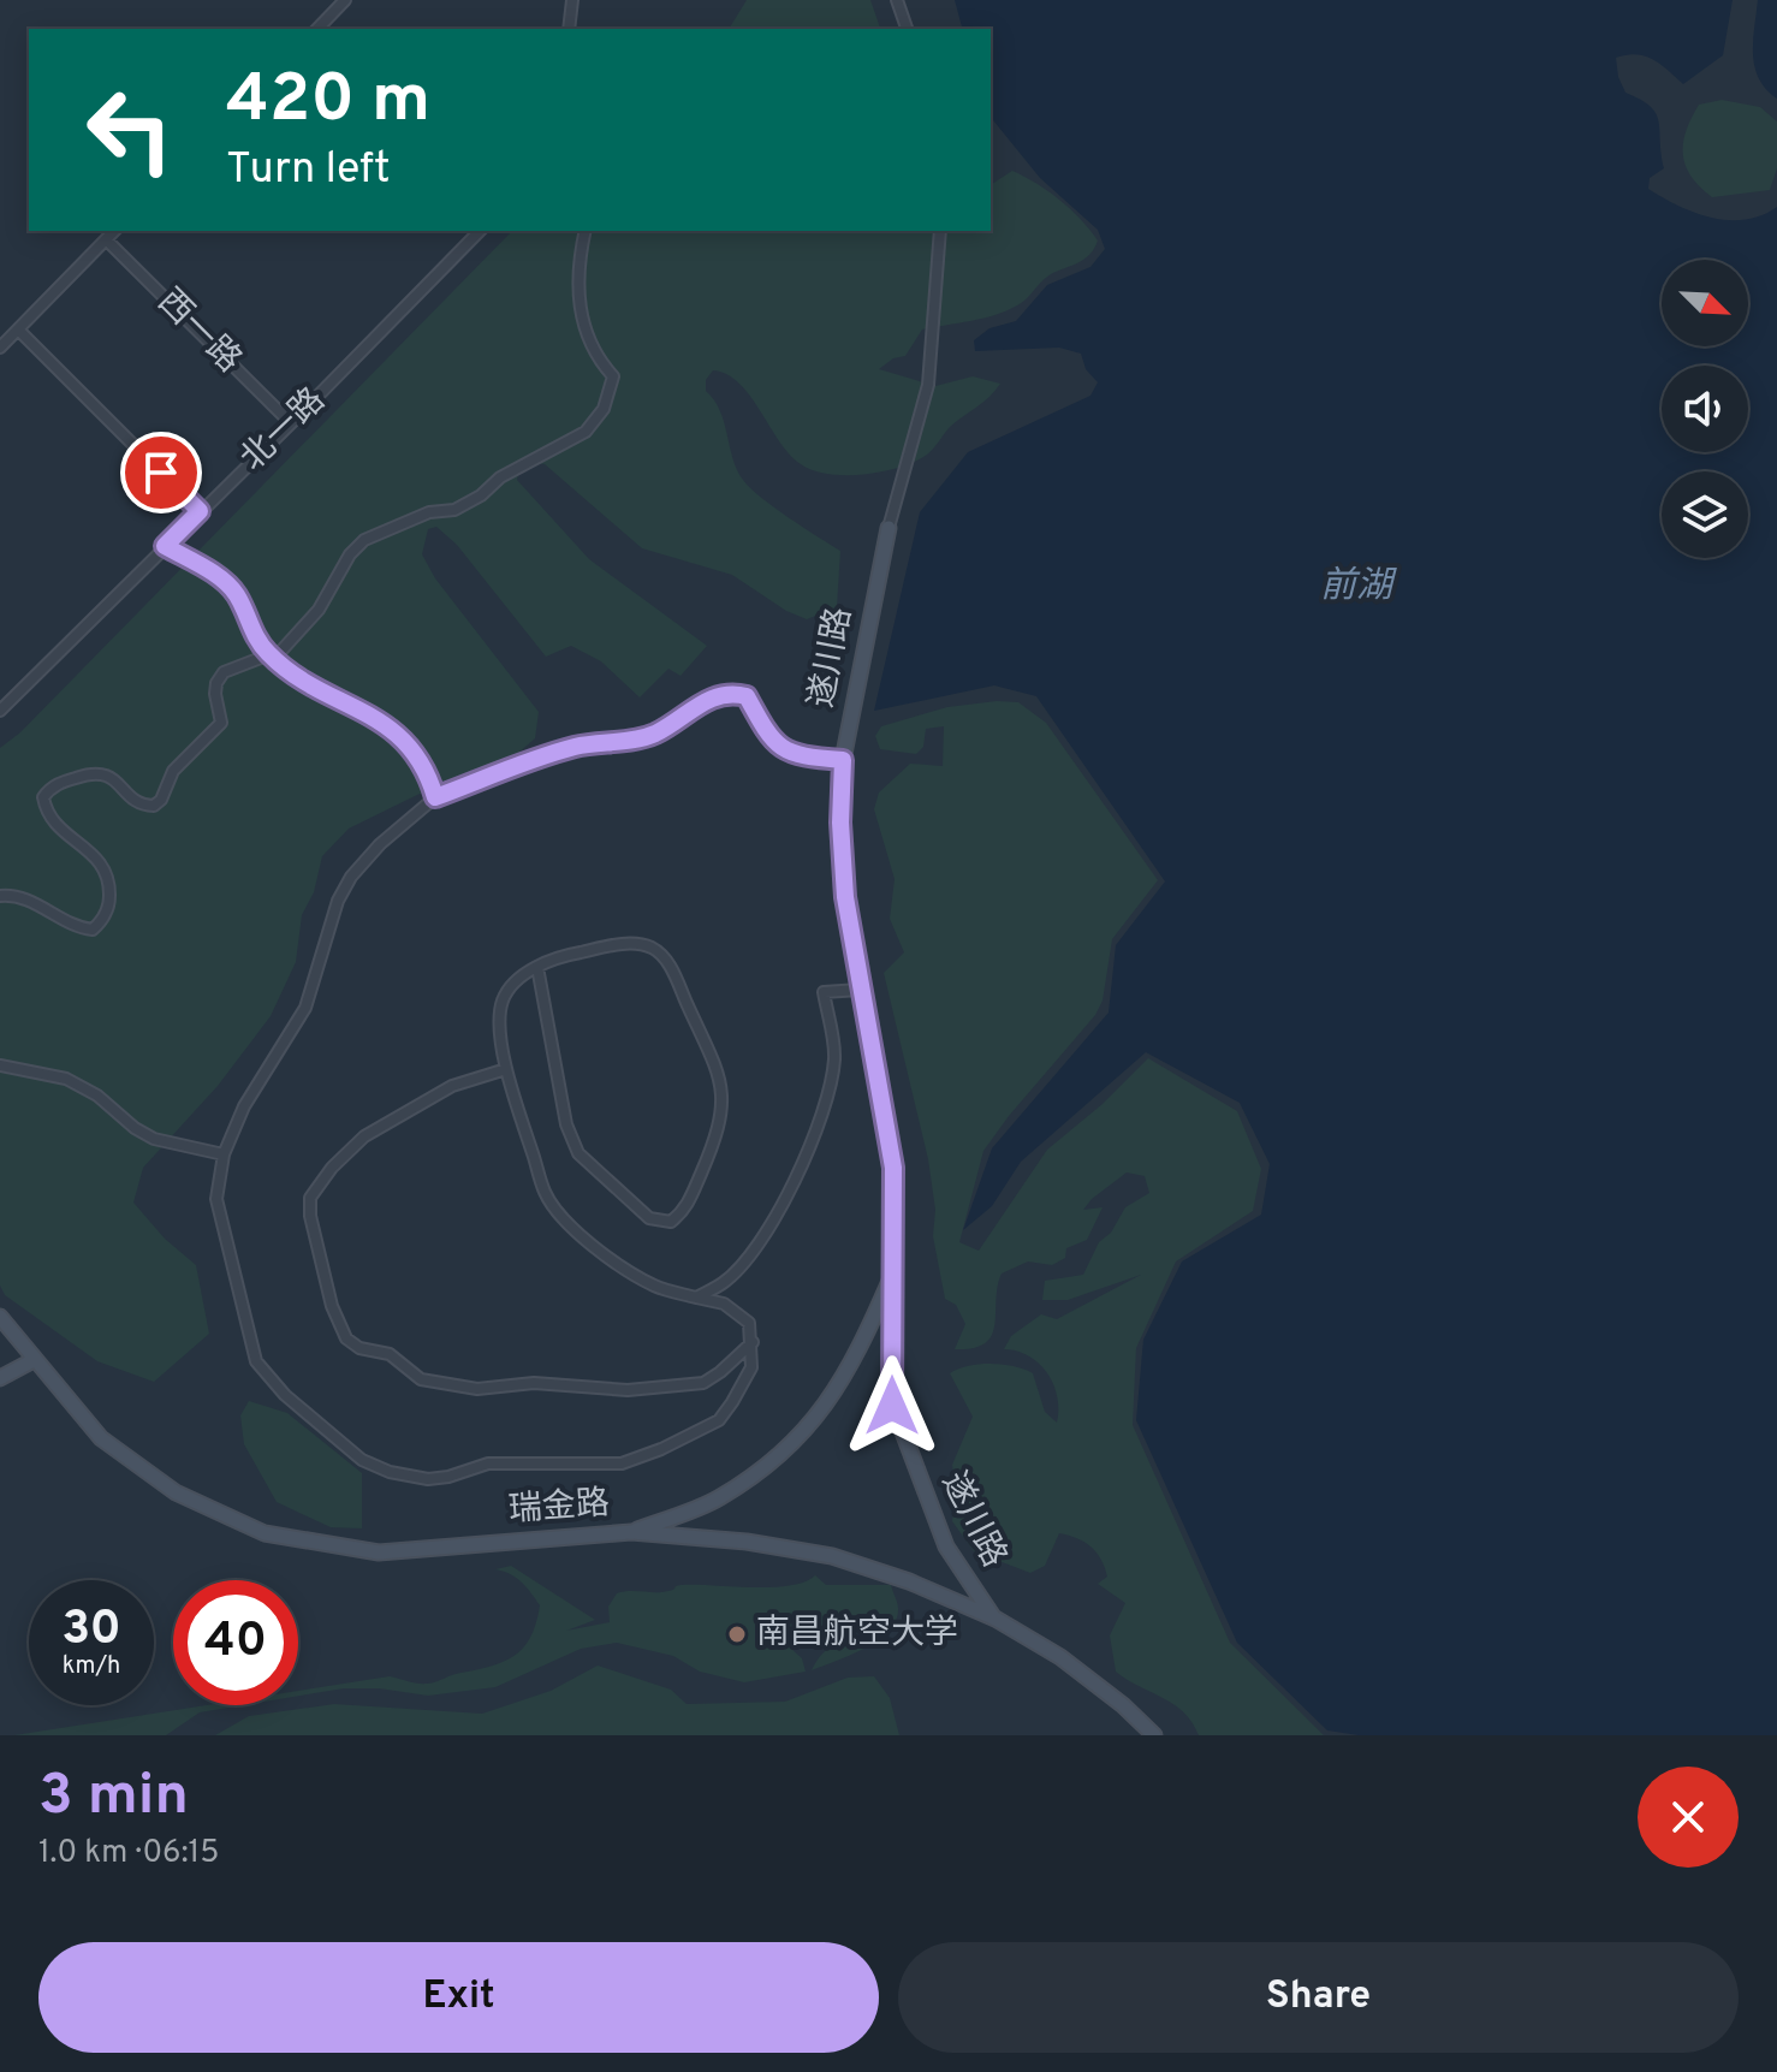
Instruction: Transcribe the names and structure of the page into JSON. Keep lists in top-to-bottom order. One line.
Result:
{"streets":{"street":["西一路","北一路","遂川路","瑞金路"]},"crossings":[["西一路","北一路"],["遂川路","瑞金路"]],"water":["前湖"],"places":["南昌航空大学"],"north":"bottom right","page":{"turn":["420 m","Turn left"],"speed":"30 km/h","limit":"40","heading":["3 min","1.0 km · 06:15"],"buttons":["Exit","Share"]}}
